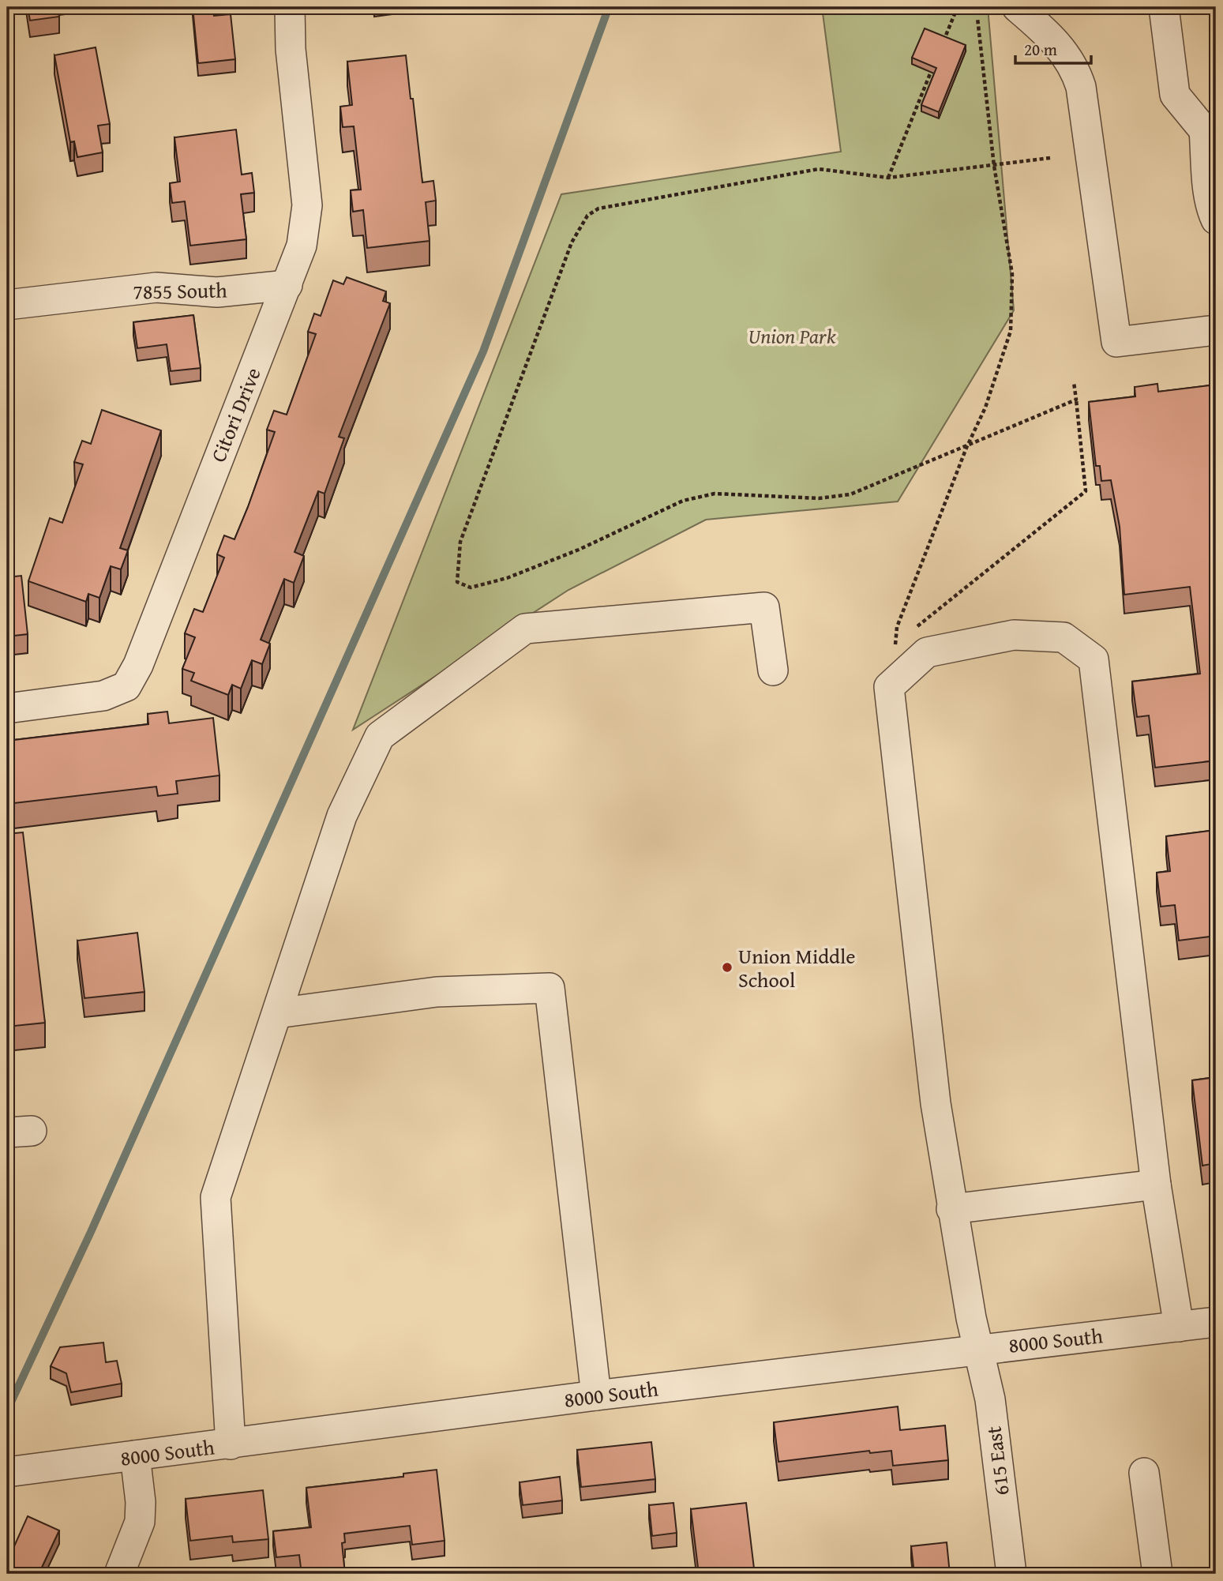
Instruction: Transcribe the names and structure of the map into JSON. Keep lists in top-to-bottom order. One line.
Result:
{"streets":{"street":["7855 South","Citori Drive","8000 South","615 East"]},"crossings":[["7855 South","Citori Drive"],["8000 South","615 East"]],"parks":["Union Park"],"places":["Union Middle School"],"scale_bar":"20 m"}
